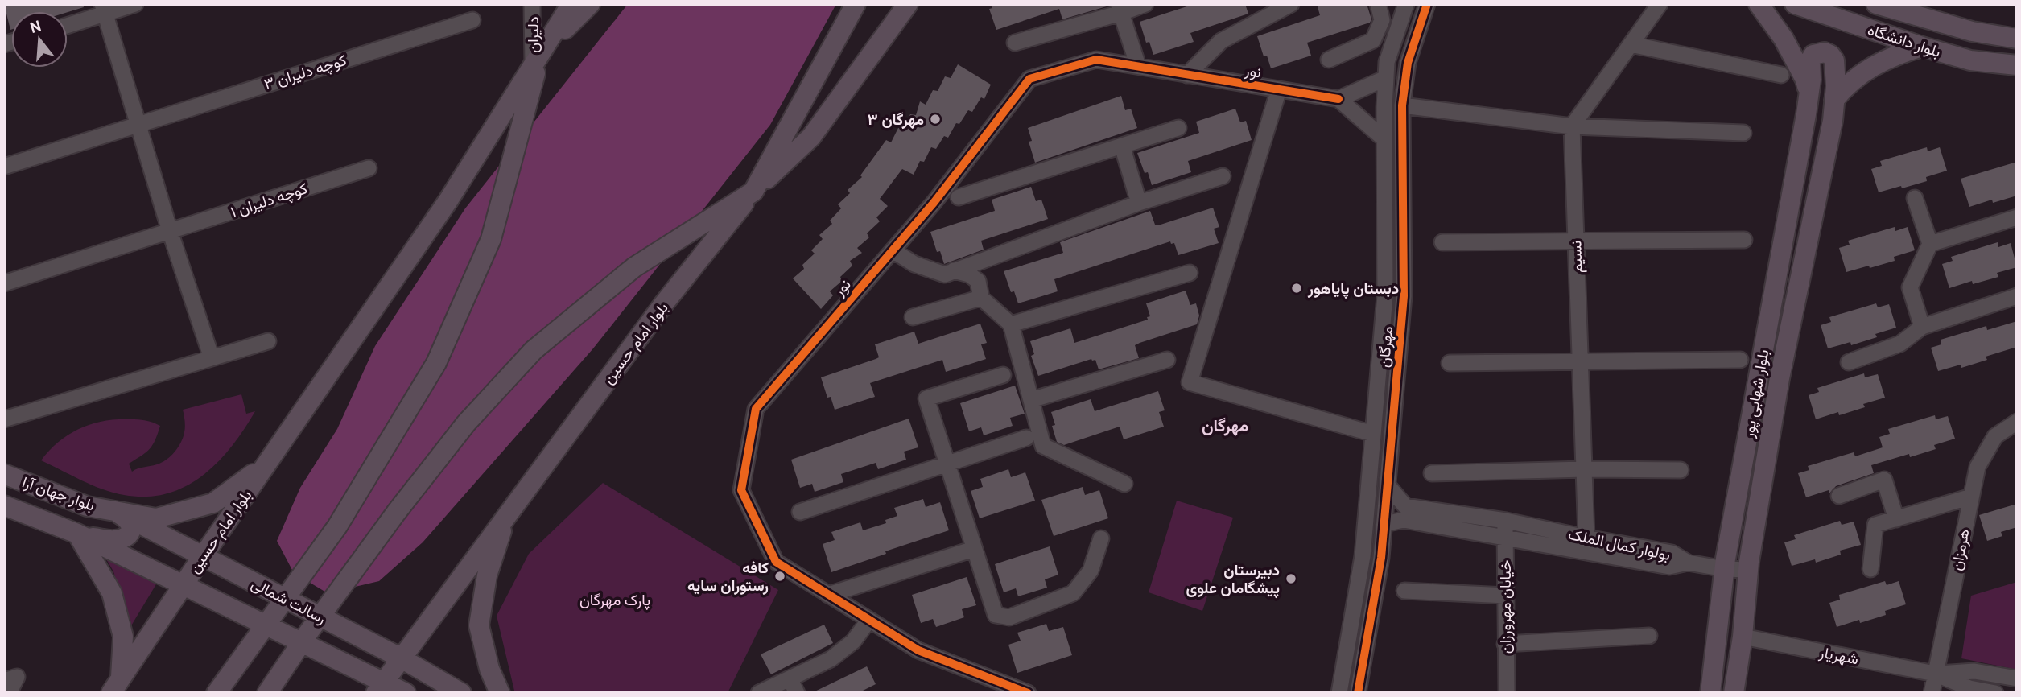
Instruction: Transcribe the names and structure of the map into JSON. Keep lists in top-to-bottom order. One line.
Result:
{"streets":{"main road":["بلوار دانشگاه","بلوار امام حسین","بلوار شهابی پور","بلوار جهان آرا","رسالت شمالی"],"street":["دلیران","نور","کوچه دلیران ۳","کوچه دلیران ۱","نسیم","مهرگان","بولوار کمال الملک","هرمزان","خیابان مهرورزان","شهریار"]},"crossings":[["دلیران","بلوار امام حسین"],["نسیم","بولوار کمال الملک"],["بلوار امام حسین","بلوار جهان آرا"],["بلوار امام حسین","رسالت شمالی"],["مهرگان","بولوار کمال الملک"],["بلوار شهابی پور","شهریار"],["بلوار جهان آرا","رسالت شمالی"],["بولوار کمال الملک","خیابان مهرورزان"],["هرمزان","شهریار"]],"districts":["مهرگان"],"parks":["پارک مهرگان"],"places":["مهرگان ۳","دبستان پایاهور","کافه رستوران سایه","دبیرستان پیشگامان علوی"],"north":"top"}
